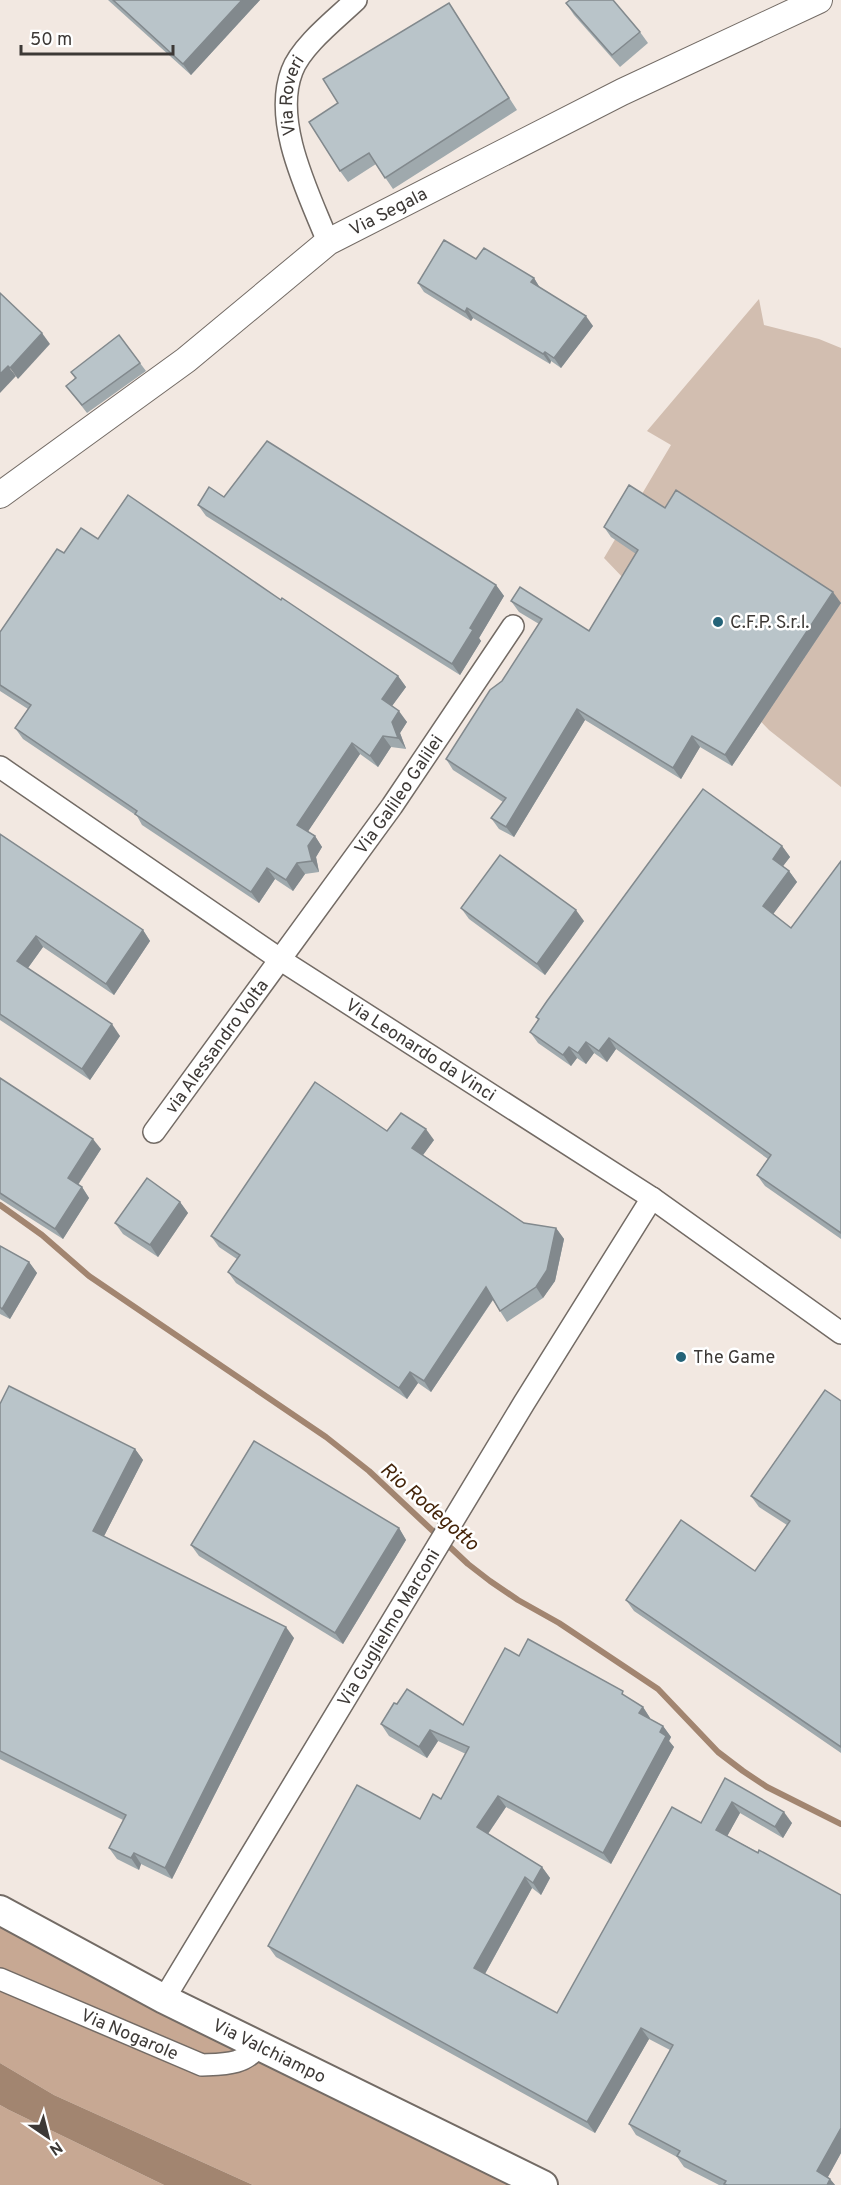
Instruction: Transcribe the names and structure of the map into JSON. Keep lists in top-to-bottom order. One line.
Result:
{"streets":{"main road":["Via Valchiampo"],"street":["Via Roveri","Via Segala","Via Galileo Galilei","via Alessandro Volta","Via Leonardo da Vinci","Via Guglielmo Marconi","Via Nogarole"]},"crossings":[["Via Roveri","Via Segala"],["Via Galileo Galilei","via Alessandro Volta"],["Via Galileo Galilei","Via Leonardo da Vinci"],["via Alessandro Volta","Via Leonardo da Vinci"],["Via Leonardo da Vinci","Via Guglielmo Marconi"],["Via Guglielmo Marconi","Via Valchiampo"],["Via Nogarole","Via Valchiampo"]],"water":["Rio Rodegotto"],"places":["C.F.P. S.r.l.","The Game"],"scale_bar":"50 m","north":"bottom right"}
